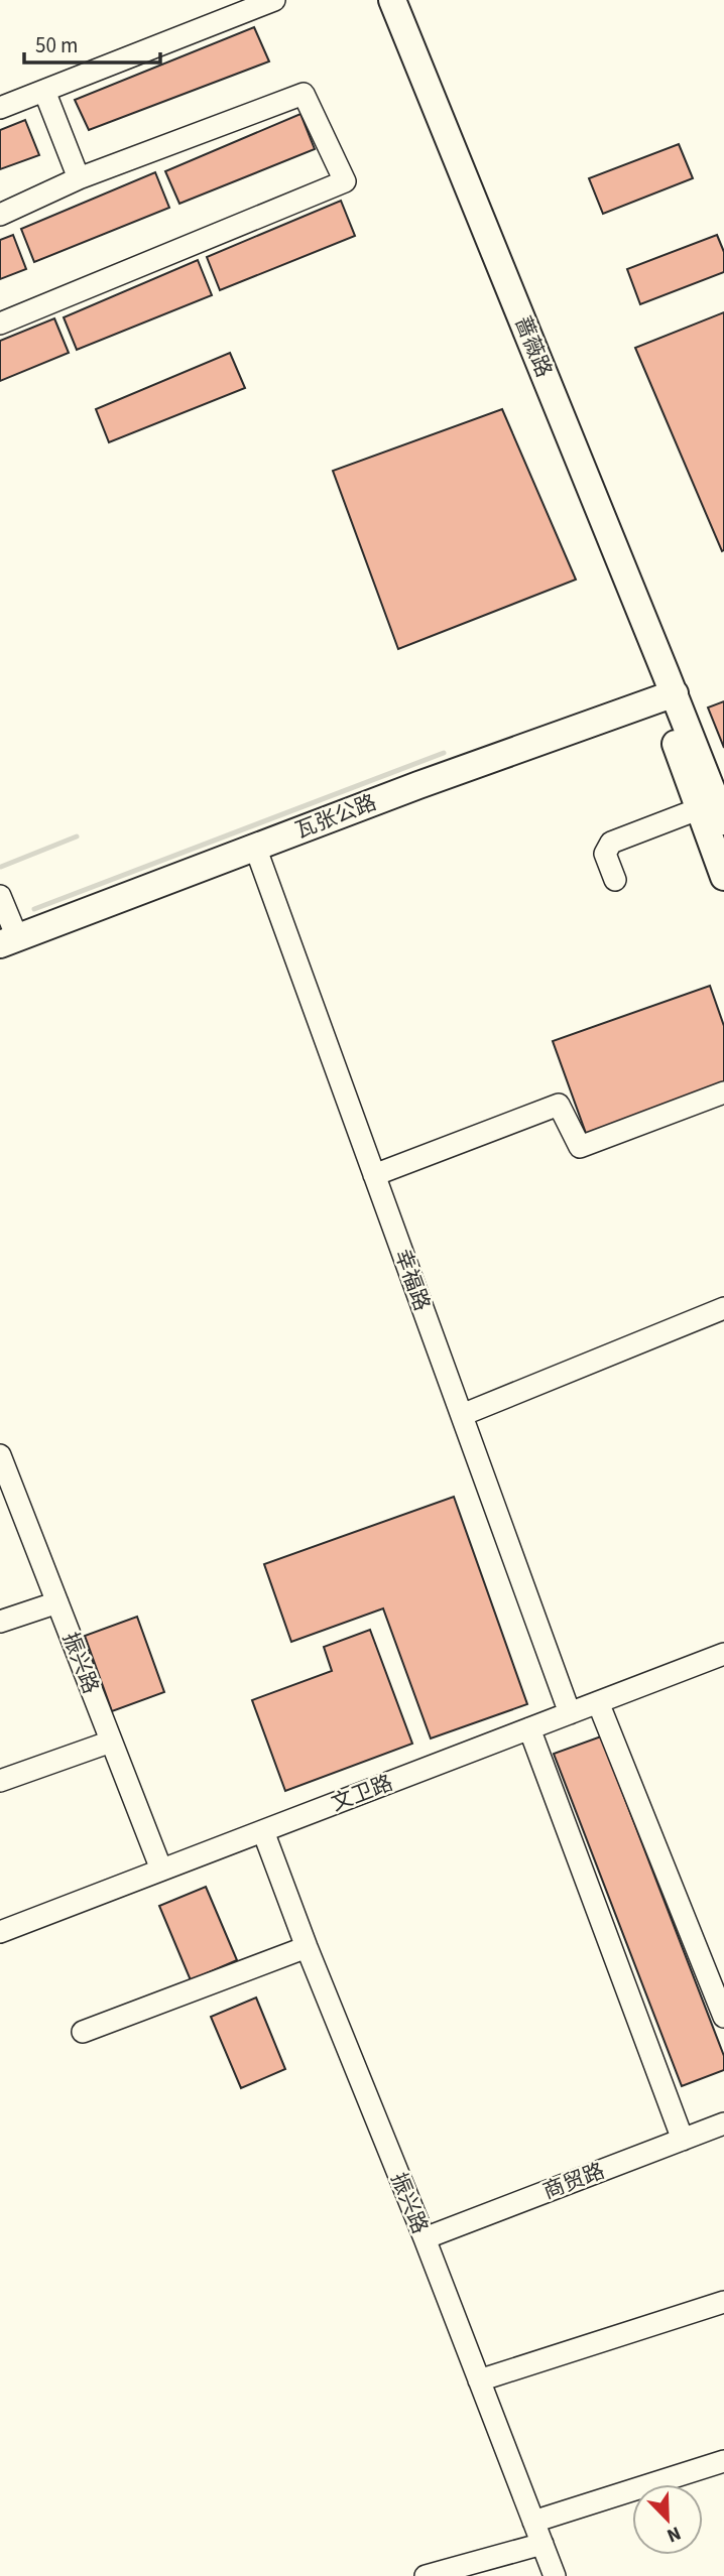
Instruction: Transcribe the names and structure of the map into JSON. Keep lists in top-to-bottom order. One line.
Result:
{"streets":{"main road":["蔷薇路","瓦张公路"],"street":["幸福路","振兴路","文卫路","商贸路"]},"crossings":[["蔷薇路","瓦张公路"],["瓦张公路","幸福路"],["幸福路","文卫路"],["振兴路","文卫路"],["振兴路","商贸路"]],"scale_bar":"50 m","north":"bottom right"}
